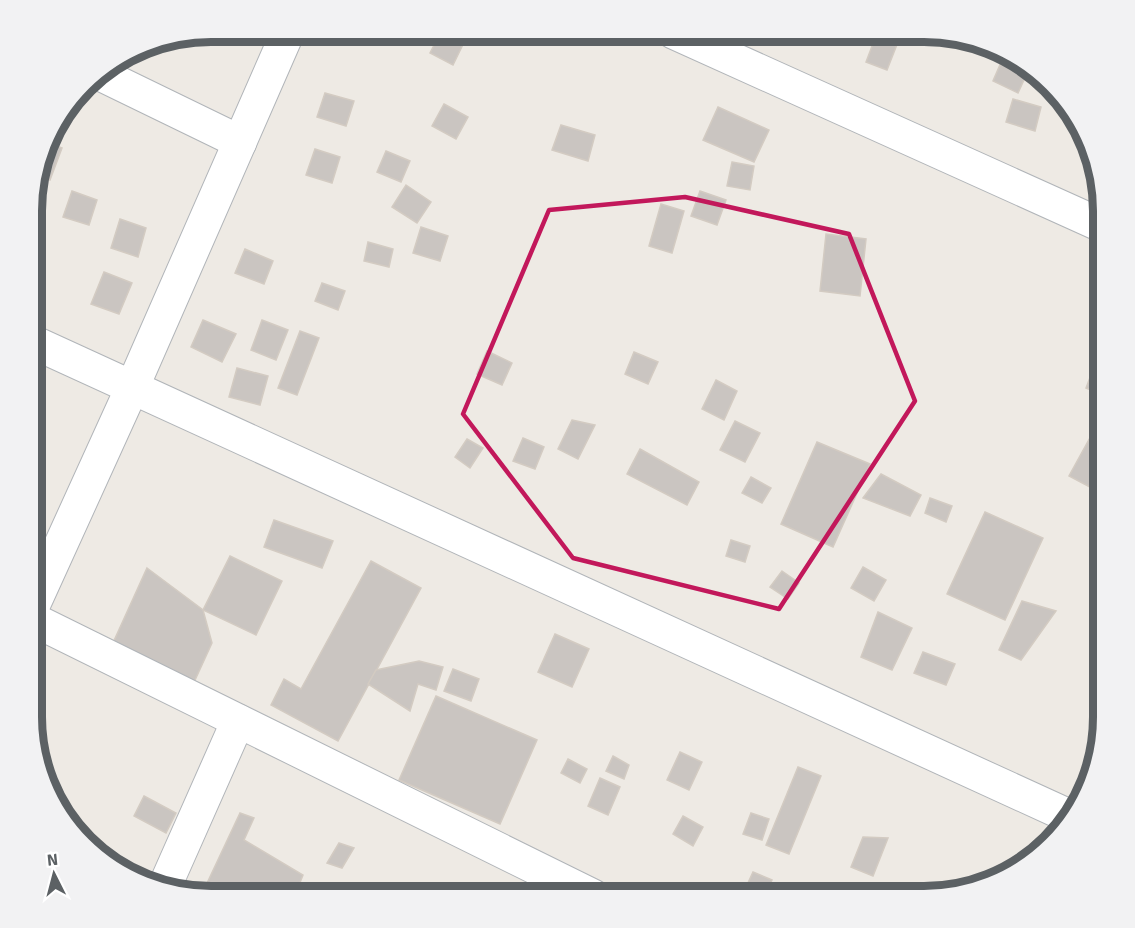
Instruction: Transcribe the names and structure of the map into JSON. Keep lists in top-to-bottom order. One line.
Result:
{"north":"top"}
